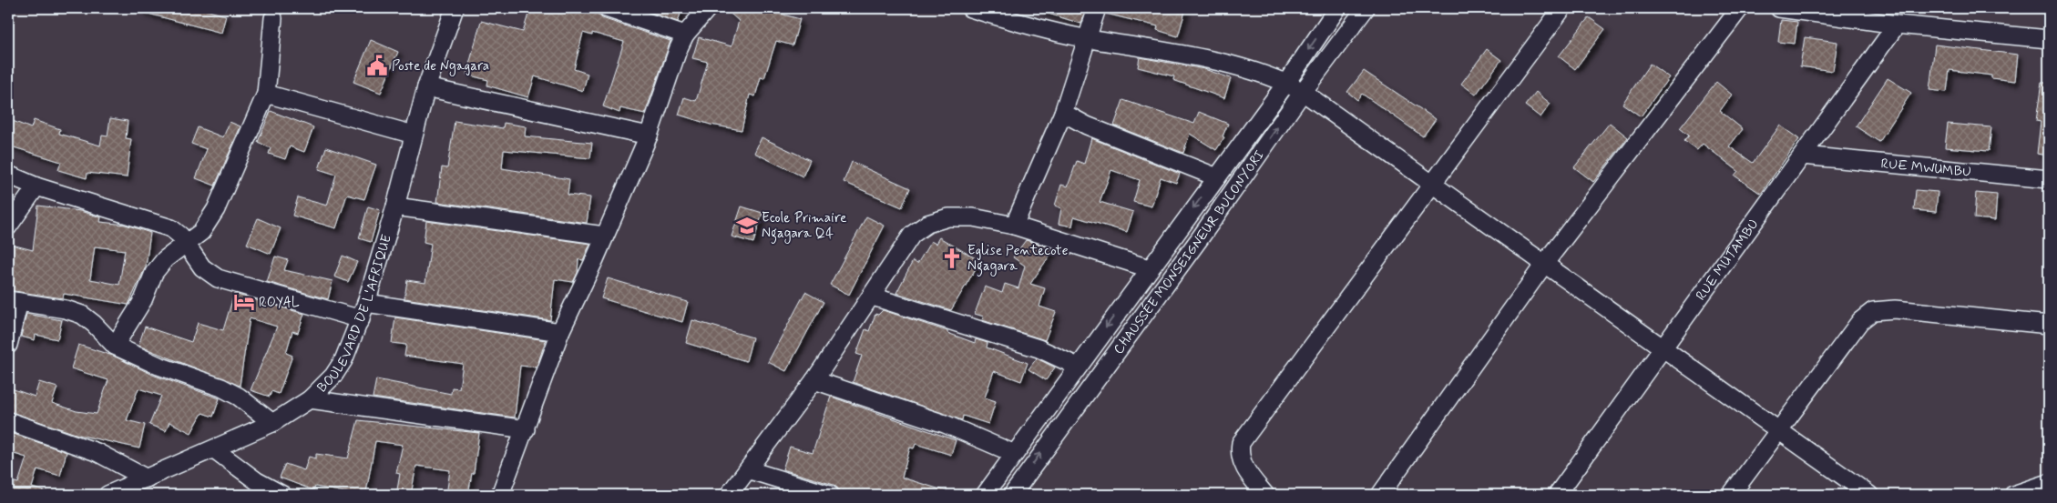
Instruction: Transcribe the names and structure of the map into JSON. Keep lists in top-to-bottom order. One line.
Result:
{"streets":{"street":["RUE MWUMBU","CHAUSSÉE MONSEIGNEUR BUCONYORI","RUE MUTAMBU","BOULEVARD DE L'AFRIQUE"]},"crossings":[["RUE MWUMBU","RUE MUTAMBU"]],"places":{"public building":["Poste de Ngagara"],"school or university":["Ecole Primaire Ngagara Q4"],"church":["Eglise Pentecote Ngagara"],"hotel":["ROYAL"]}}
